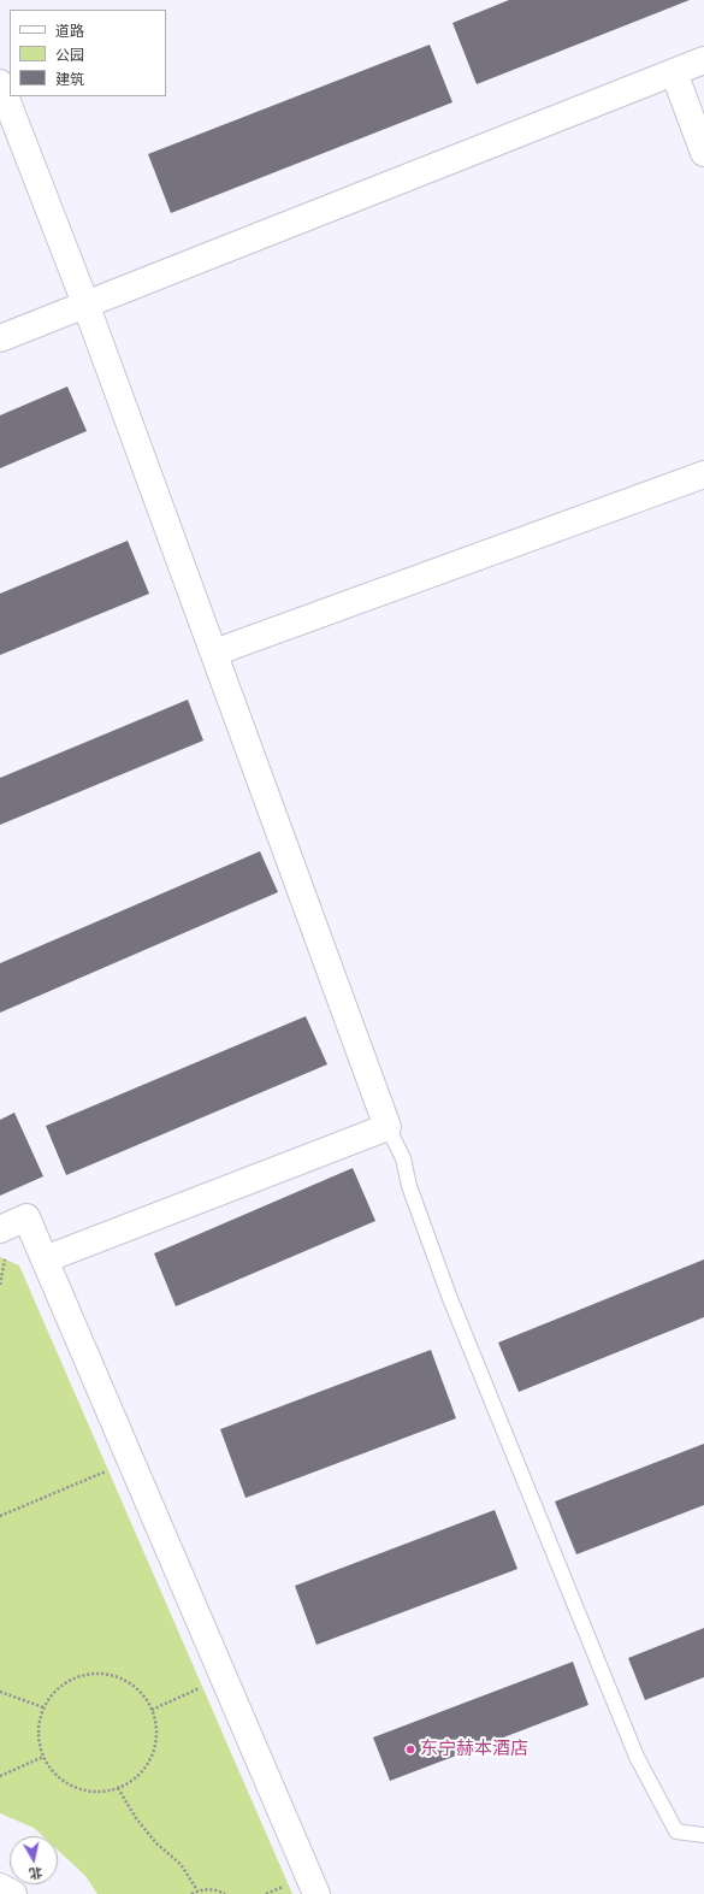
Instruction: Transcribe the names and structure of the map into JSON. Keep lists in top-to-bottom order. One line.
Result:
{"places":["东宁赫本酒店"],"legend":["道路","公园","建筑"],"north":"bottom"}
